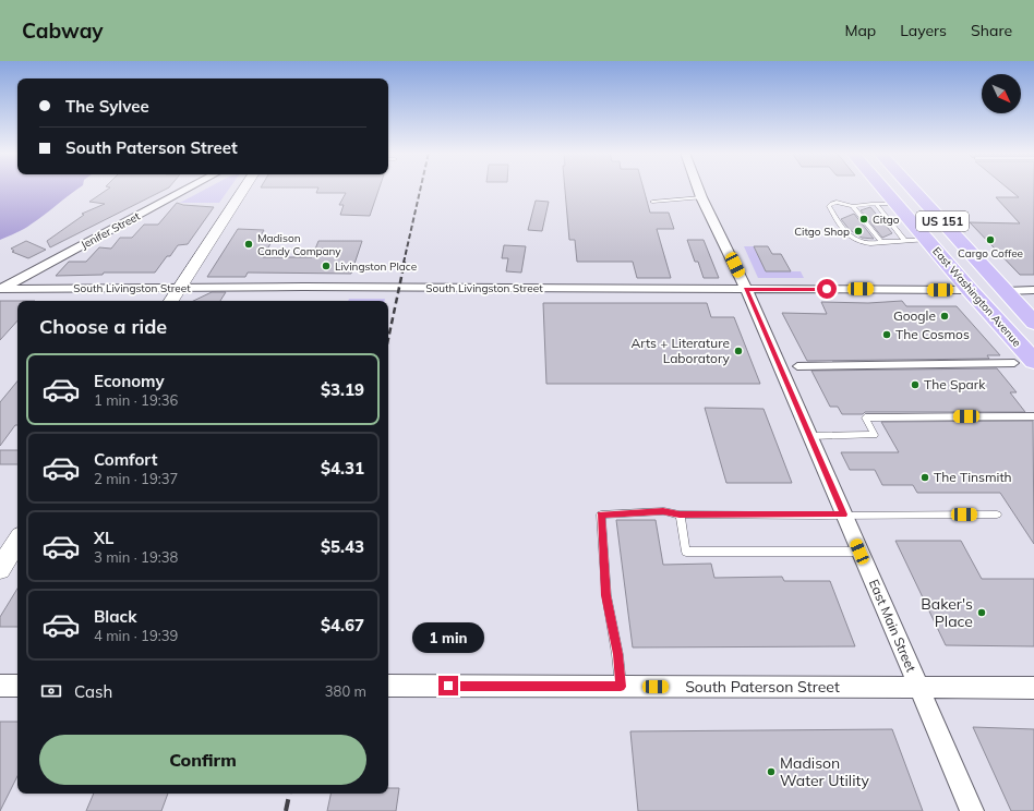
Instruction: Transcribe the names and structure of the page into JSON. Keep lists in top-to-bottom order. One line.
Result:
{"streets":{"main road":["US 151","East Washington Avenue"],"street":["Jenifer Street","South Livingston Street","East Main Street","South Paterson Street"]},"crossings":[["Jenifer Street","South Livingston Street"],["South Livingston Street","East Washington Avenue"],["South Livingston Street","East Main Street"],["East Main Street","South Paterson Street"]],"places":["Citgo","Citgo Shop","Cargo Coffee","Madison Candy Company","Livingston Place","Google","The Cosmos","Arts + Literature Laboratory","The Spark","The Tinsmith","Baker's Place","Madison Water Utility"],"north":"bottom right","page":{"header":"Cabway","nav":["Map","Layers","Share"],"banner":["The Sylvee","South Paterson Street"],"heading":"Choose a ride","list":[{"name":"Economy","note":"1 min · 19:36","value":"$3.19"},{"name":"Comfort","note":"2 min · 19:37","value":"$4.31"},{"name":"XL","note":"3 min · 19:38","value":"$5.43"},{"name":"Black","note":"4 min · 19:39","value":"$4.67"}],"bubble":"1 min","pay":["Cash","380 m"],"buttons":"Confirm"}}
